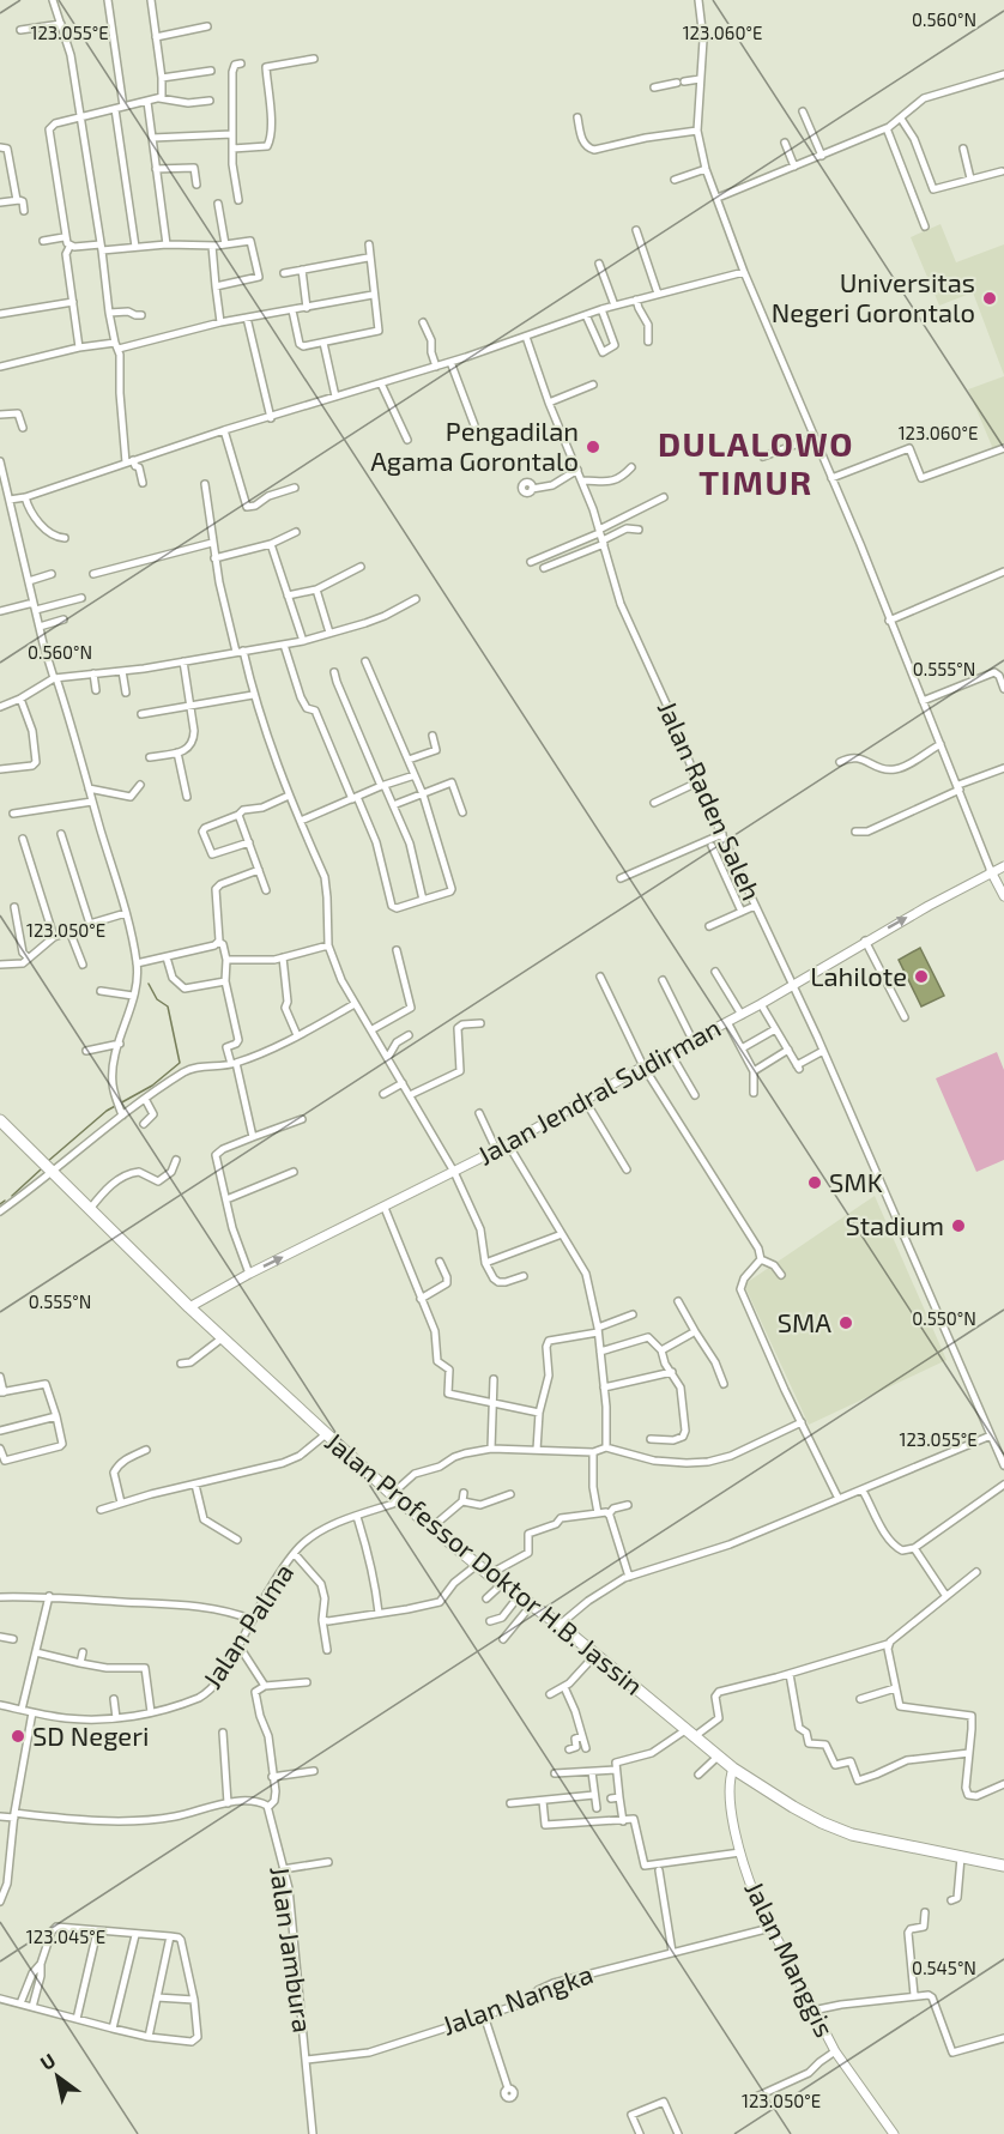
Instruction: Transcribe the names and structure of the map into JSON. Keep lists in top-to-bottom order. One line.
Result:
{"streets":{"highway":["Jalan Professor Doktor H.B. Jassin"],"street":["Jalan Raden Saleh","Jalan Jendral Sudirman","Jalan Palma","Jalan Jambura","Jalan Manggis","Jalan Nangka"]},"crossings":[["Jalan Raden Saleh","Jalan Jendral Sudirman"],["Jalan Jendral Sudirman","Jalan Professor Doktor H.B. Jassin"],["Jalan Professor Doktor H.B. Jassin","Jalan Palma"],["Jalan Professor Doktor H.B. Jassin","Jalan Manggis"],["Jalan Jambura","Jalan Nangka"],["Jalan Manggis","Jalan Nangka"]],"districts":["DULALOWO TIMUR"],"places":["Universitas Negeri Gorontalo","Pengadilan Agama Gorontalo","Lahilote","SMK","Stadium","SMA","SD Negeri"],"north":"top left","coordinates":["0.560°N","123.055°E","123.060°E","0.555°N","123.050°E","0.550°N","123.045°E","0.545°N"]}
